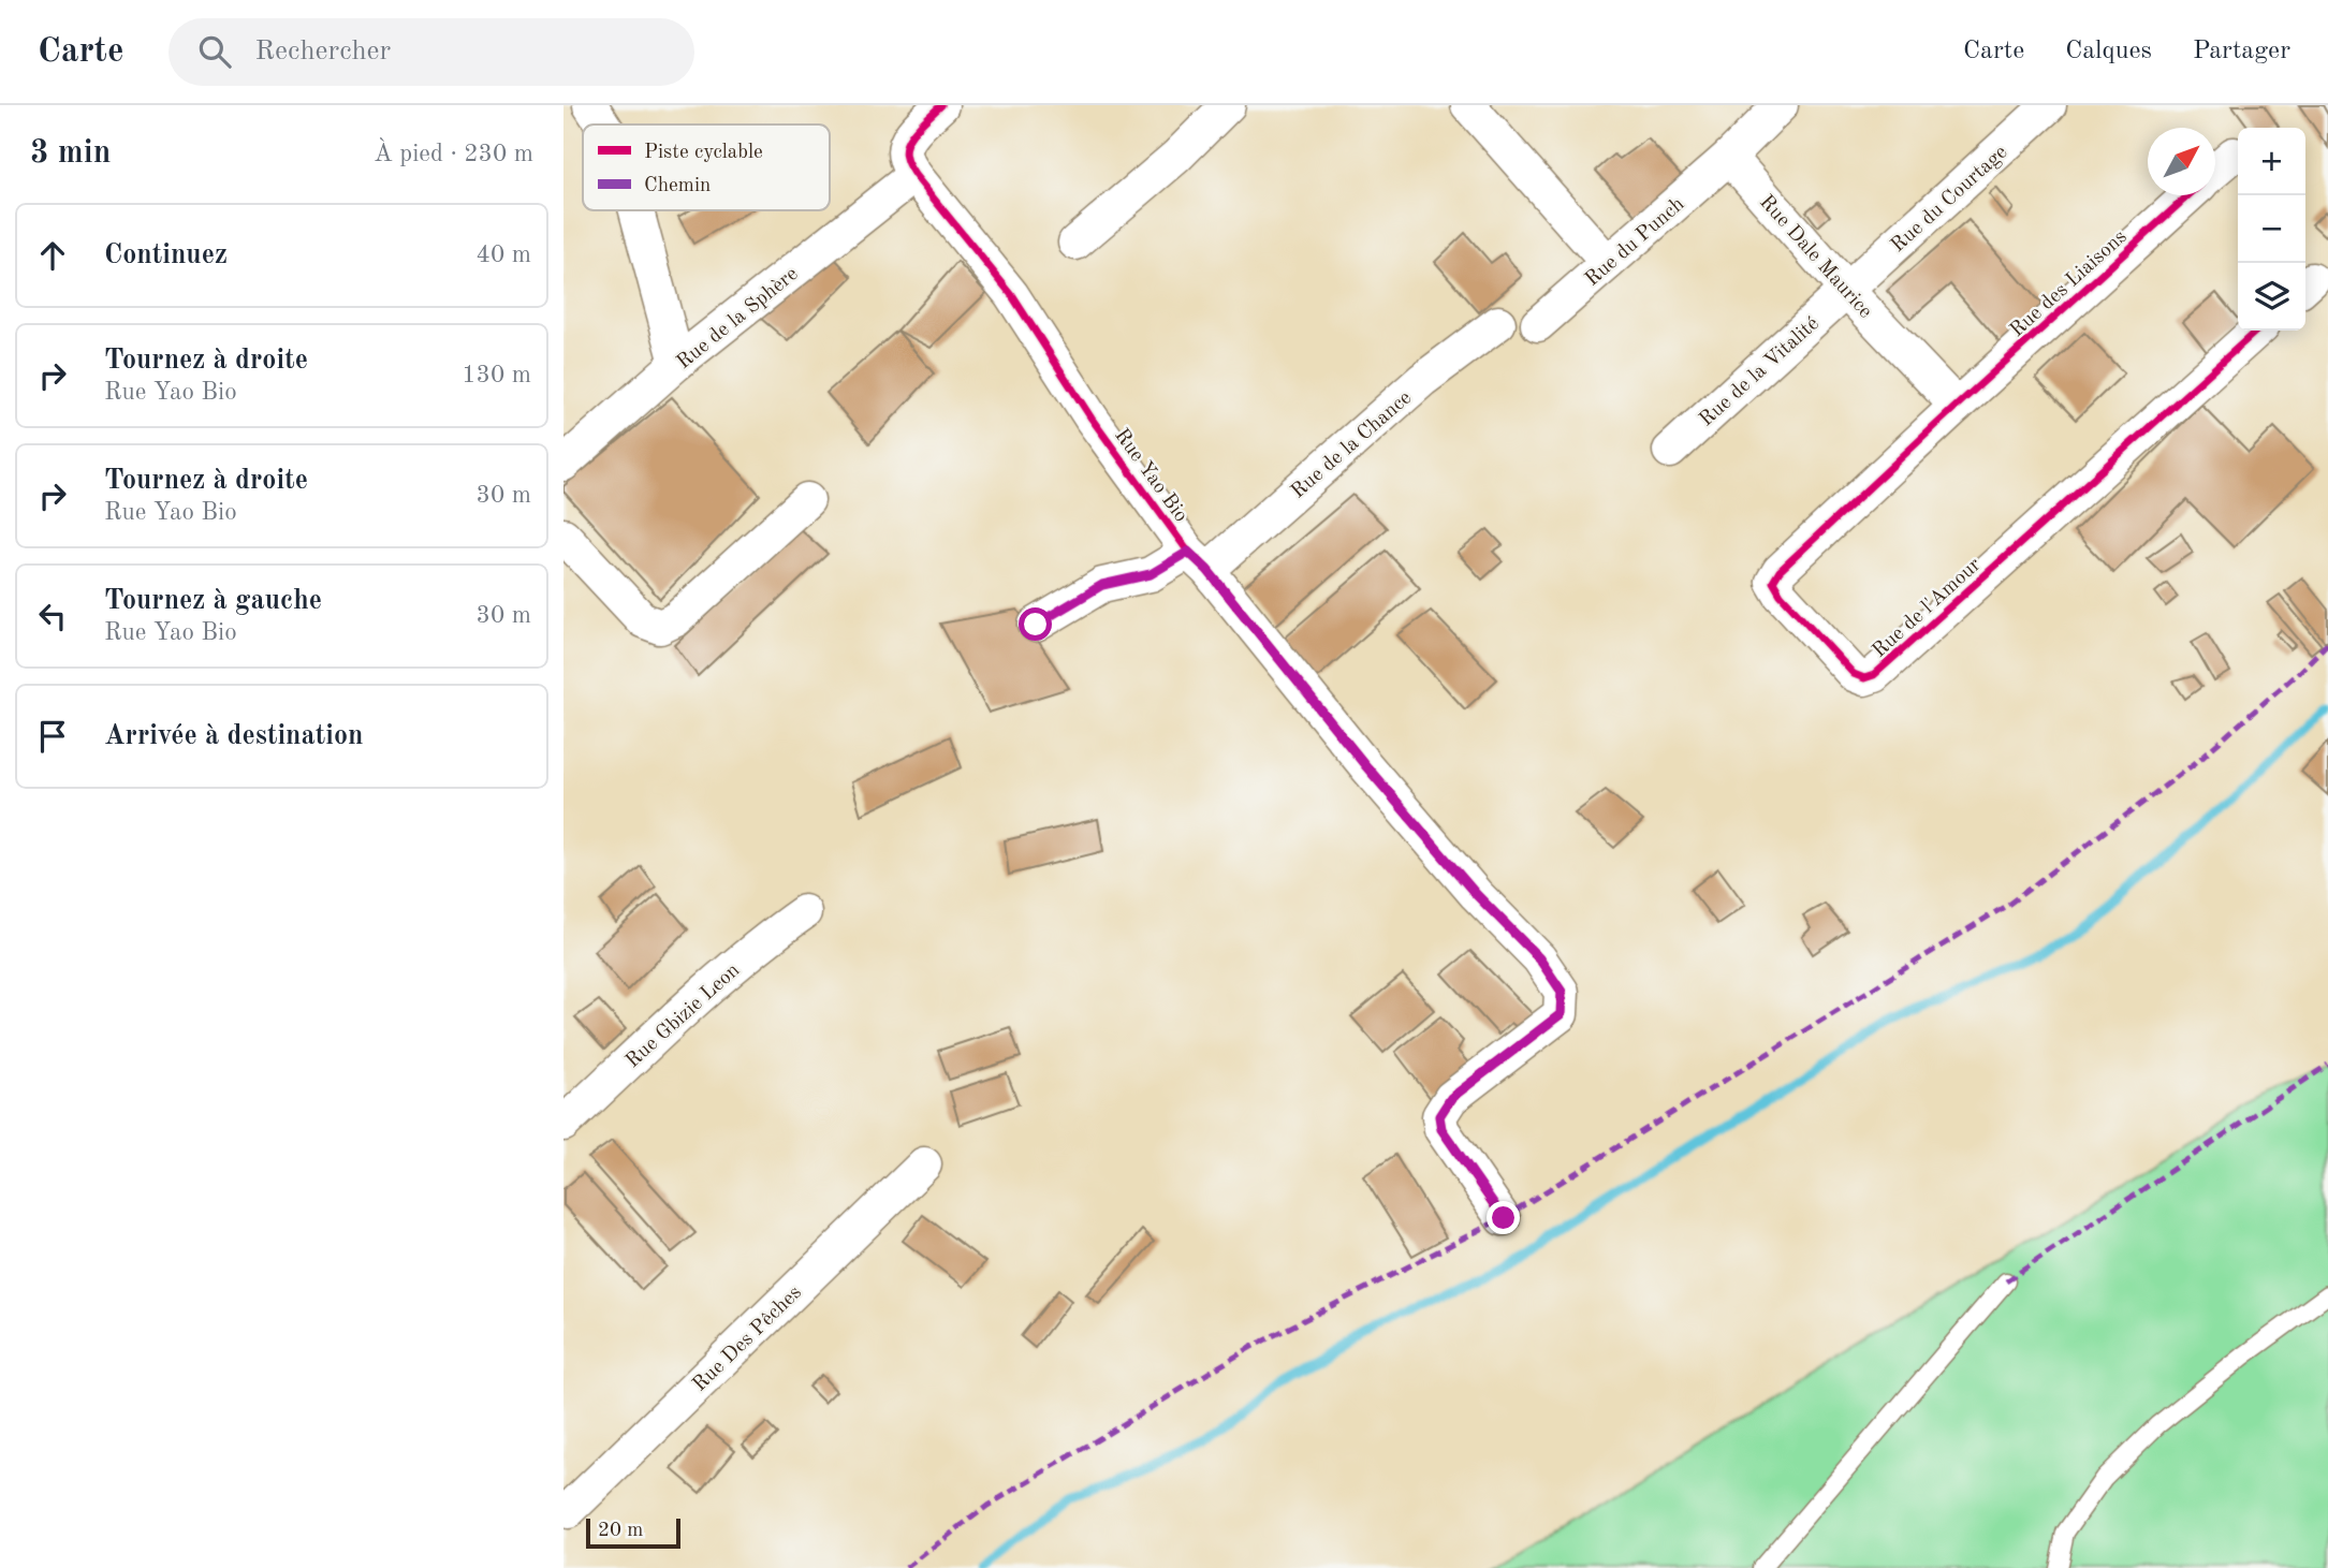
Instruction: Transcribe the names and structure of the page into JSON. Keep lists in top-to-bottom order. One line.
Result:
{"streets":{"street":["Rue du Courtage","Rue du Punch","Rue Dale Maurice","Rue des Liaisons","Rue de la Sphère","Rue de la Vitalité","Rue de la Chance","Rue Yao Bio","Rue de l'Amour","Rue Gbizie Leon","Rue Des Pêches"]},"crossings":[["Rue du Courtage","Rue Dale Maurice"],["Rue du Courtage","Rue de la Vitalité"],["Rue du Punch","Rue Dale Maurice"],["Rue Dale Maurice","Rue des Liaisons"],["Rue Dale Maurice","Rue de la Vitalité"],["Rue Dale Maurice","Rue de l'Amour"],["Rue des Liaisons","Rue de l'Amour"],["Rue de la Sphère","Rue Yao Bio"],["Rue de la Chance","Rue Yao Bio"]],"legend":["Piste cyclable","Chemin"],"scale_bar":"20 m","north":"top right","page":{"header":"Carte","search":"Rechercher","nav":["Carte","Calques","Partager"],"heading":["3 min","À pied · 230 m"],"map_buttons":["+","−"],"list":[["Continuez","40 m"],["Tournez à droite","Rue Yao Bio","130 m"],["Tournez à droite","Rue Yao Bio","30 m"],["Tournez à gauche","Rue Yao Bio","30 m"],"Arrivée à destination"],"scale":"20 m"}}
